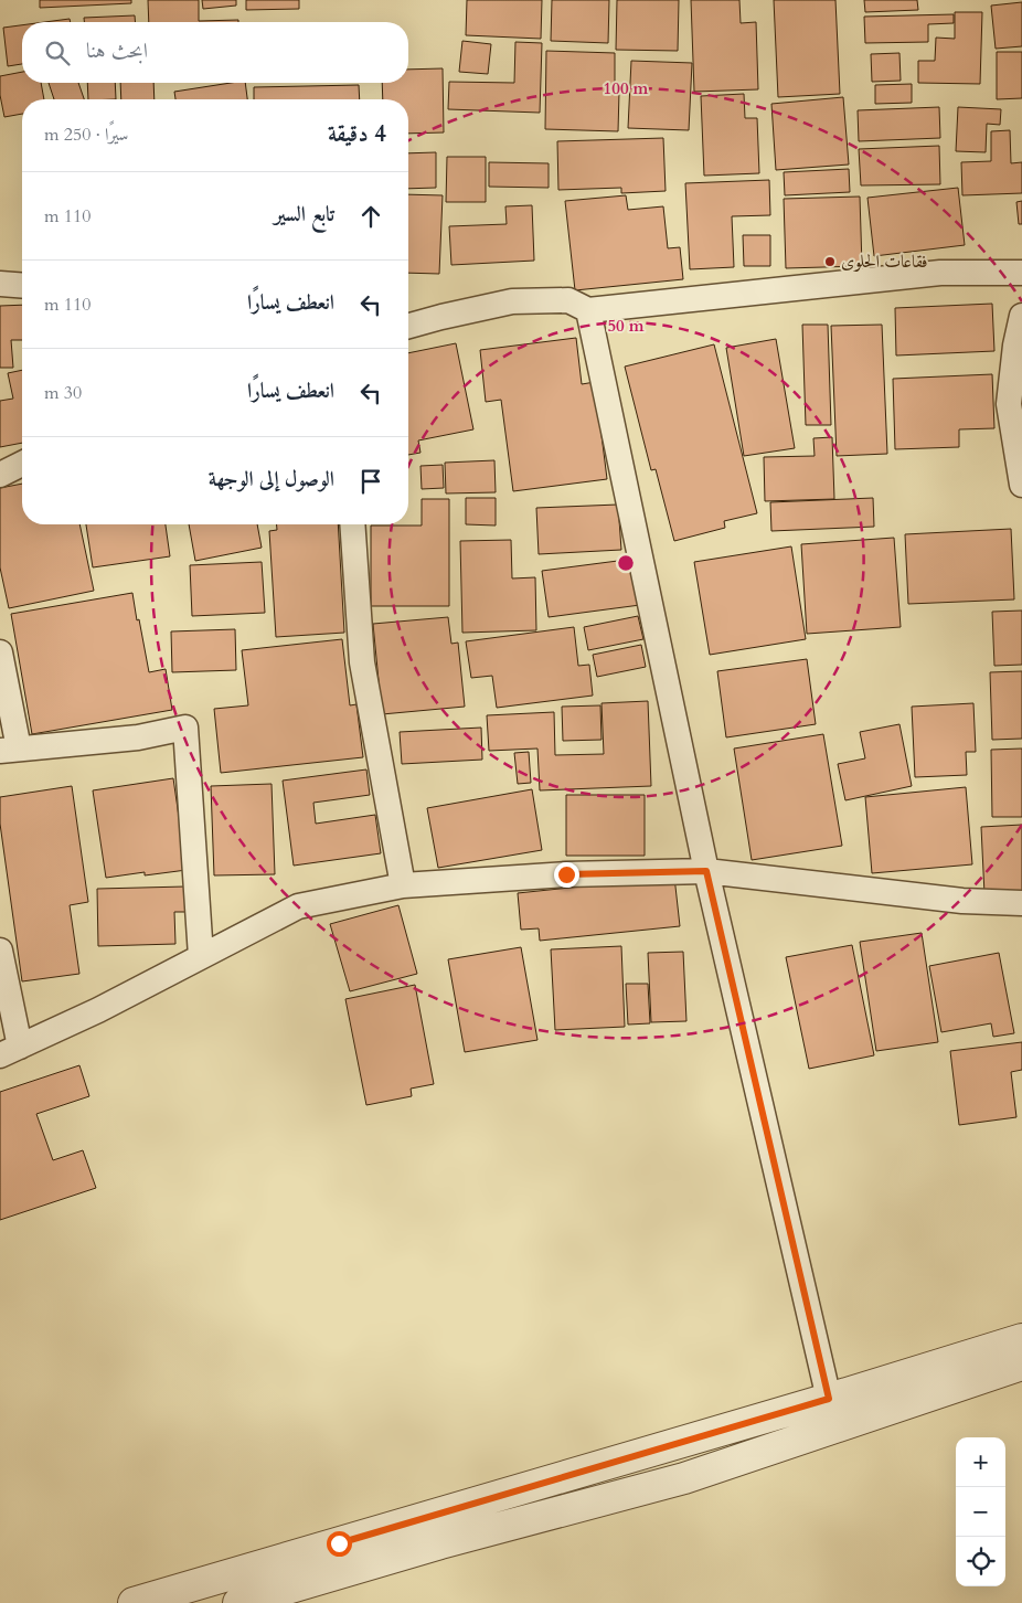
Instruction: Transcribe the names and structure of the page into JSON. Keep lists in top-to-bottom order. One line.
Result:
{"places":["فقاعات الحلوى"],"page":{"search":"ابحث هنا","heading":["4 دقيقة","سيرًا · 250 m"],"list":[["تابع السير","110 m"],["انعطف يسارًا","110 m"],["انعطف يسارًا","30 m"],"الوصول إلى الوجهة"],"map_buttons":["+","−"]},"rings":["100 m","50 m"]}
